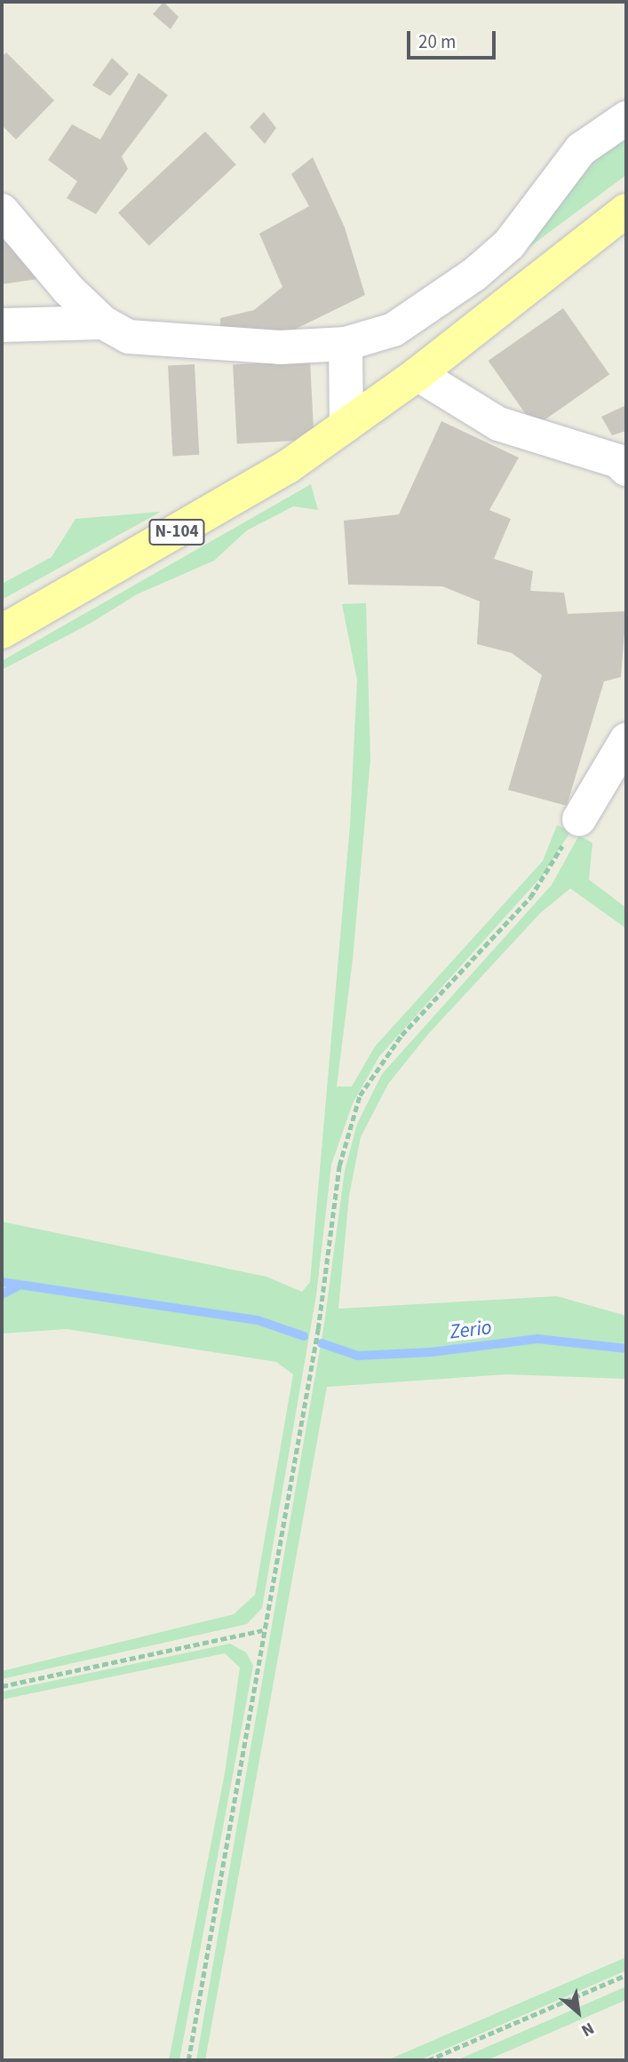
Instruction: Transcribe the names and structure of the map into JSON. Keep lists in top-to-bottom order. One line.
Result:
{"streets":{"main road":["N-104"]},"water":["Zerio"],"scale_bar":"20 m","north":"bottom right"}
